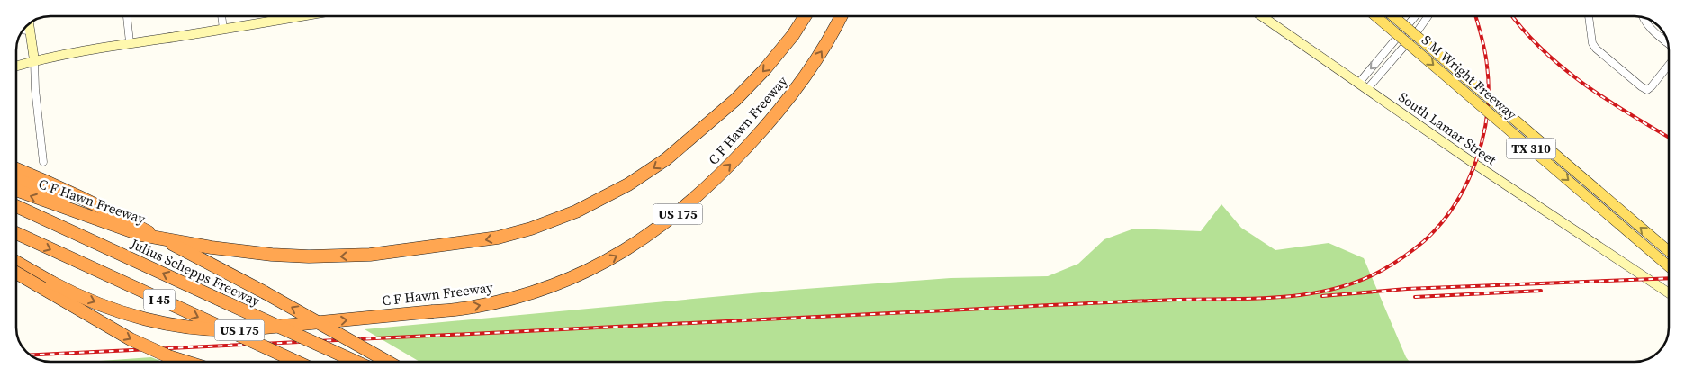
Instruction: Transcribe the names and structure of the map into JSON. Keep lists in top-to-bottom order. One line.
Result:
{"streets":{"highway":["C F Hawn Freeway","US 175","Julius Schepps Freeway","I 45"],"main road":["S M Wright Freeway","South Lamar Street","TX 310"]}}
